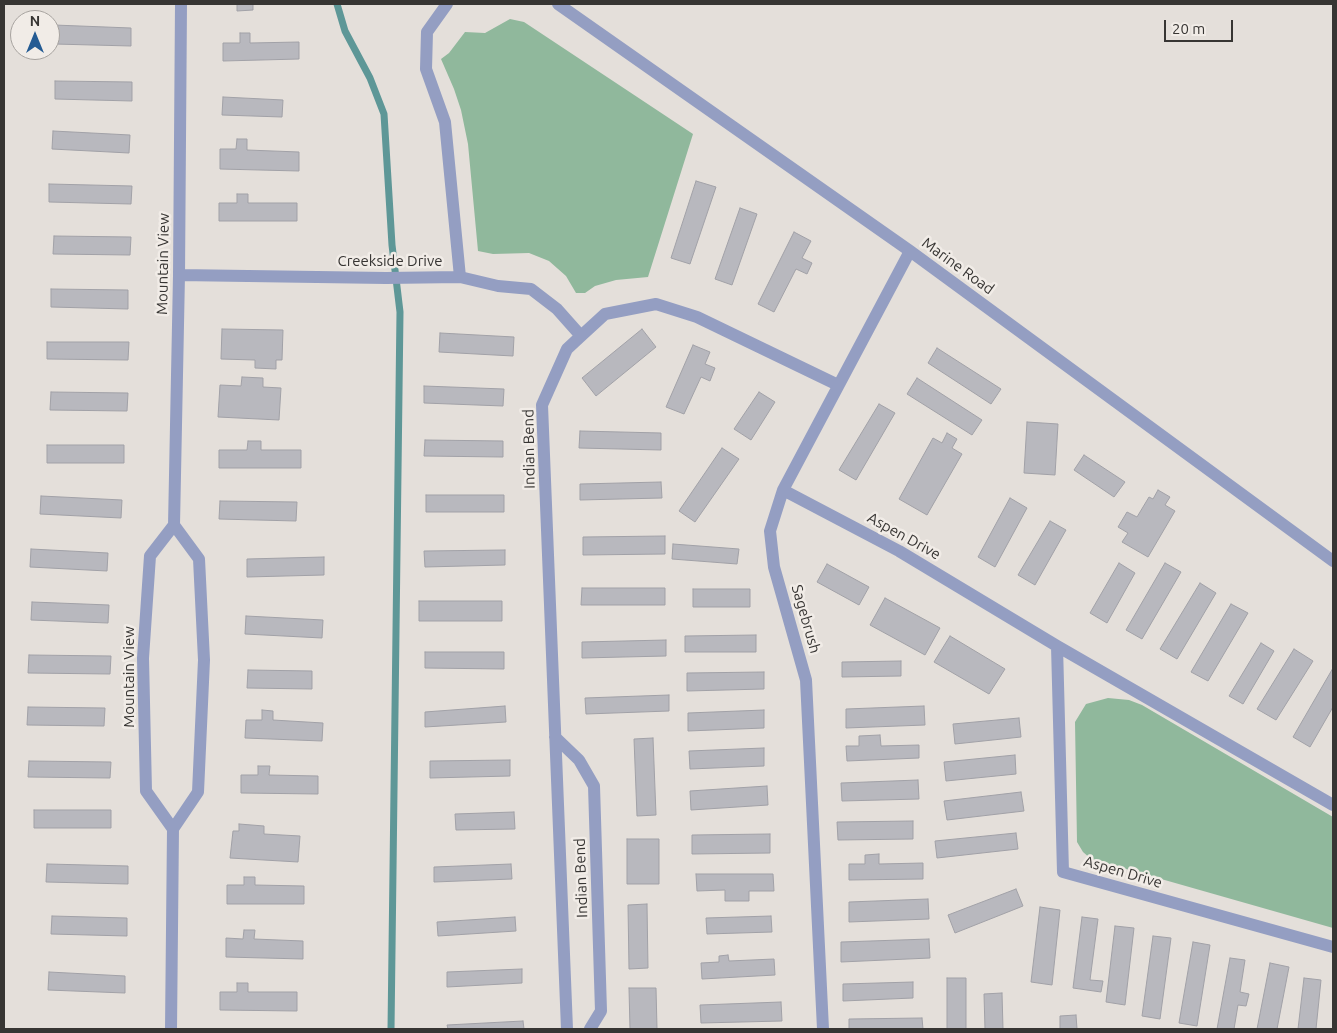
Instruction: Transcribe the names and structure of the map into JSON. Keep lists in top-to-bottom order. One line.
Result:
{"streets":{"street":["Creekside Drive","Mountain View","Marine Road","Indian Bend","Aspen Drive","Sagebrush"]},"crossings":[["Creekside Drive","Mountain View"],["Creekside Drive","Indian Bend"],["Marine Road","Sagebrush"],["Indian Bend","Sagebrush"],["Aspen Drive","Sagebrush"]],"scale_bar":"20 m","north":"top"}
